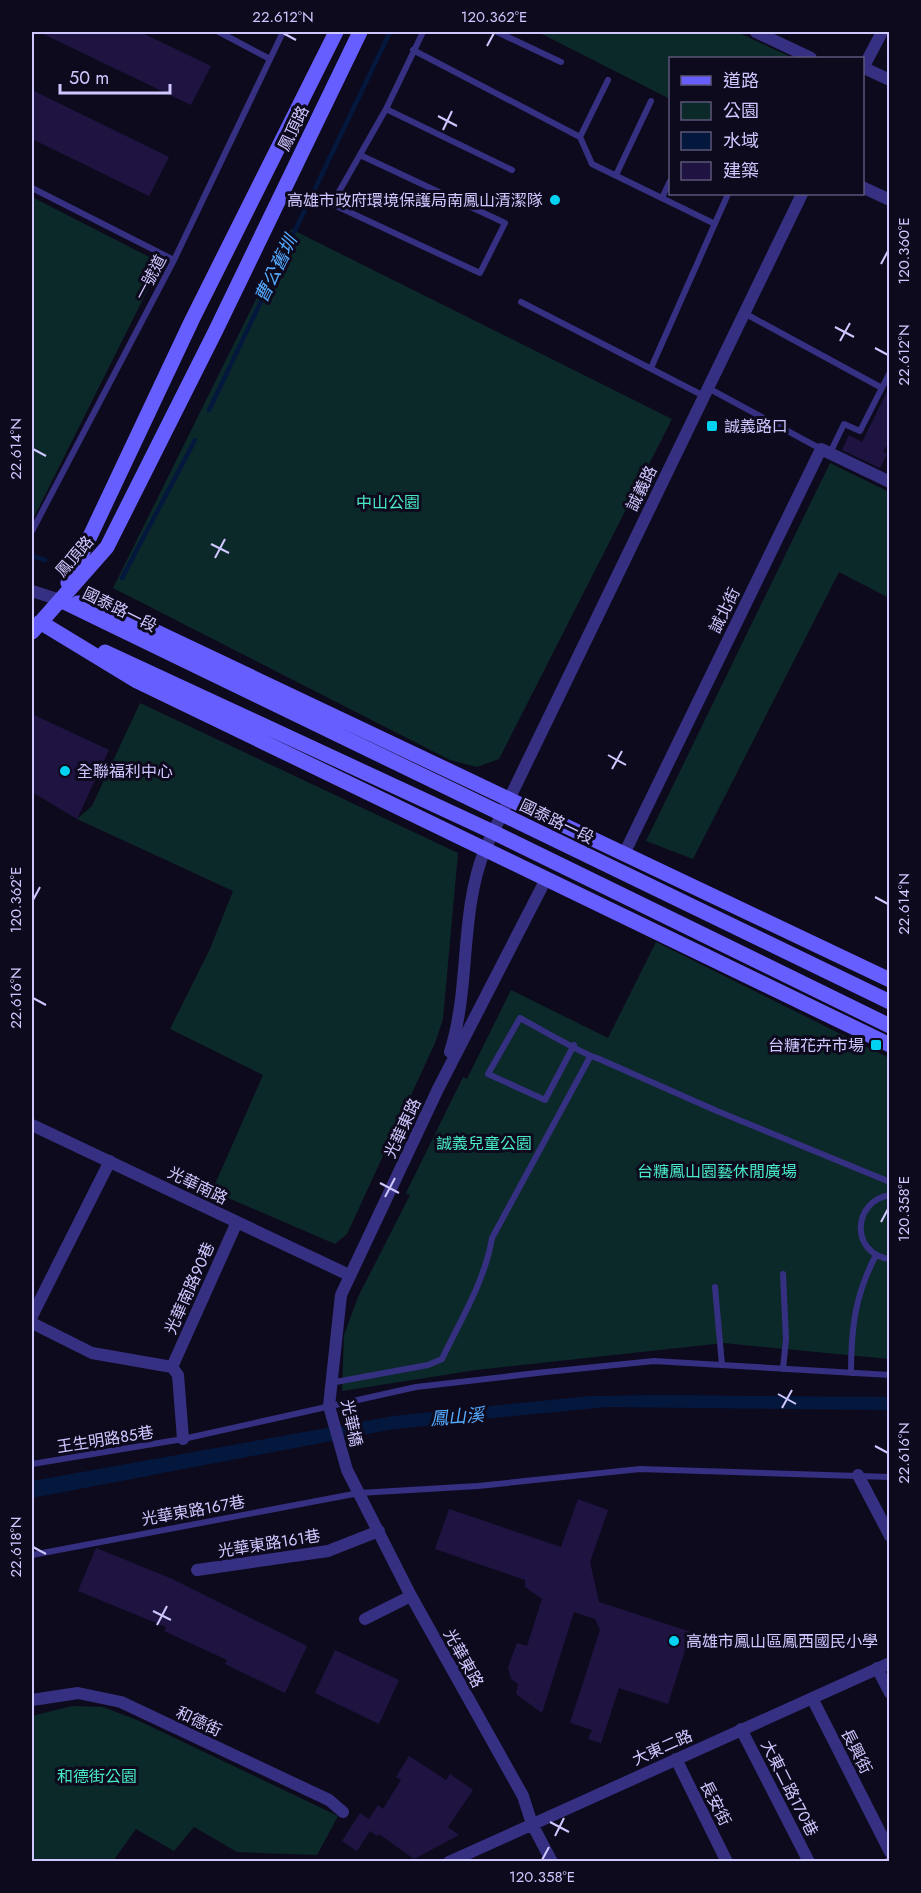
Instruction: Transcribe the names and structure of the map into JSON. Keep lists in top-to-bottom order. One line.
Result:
{"streets":{"street":["鳳頂路","誠義路","國泰路一段","誠北街","光華東路","光華南路","光華南路90巷","光華橋","光華東路161巷","和德街","大東二路","長興街","大東二路170巷","長安街"],"lane":["一號道","王生明路85巷","光華東路167巷"]},"crossings":[["鳳頂路","國泰路一段"],["誠義路","國泰路一段"],["誠義路","光華東路"],["國泰路一段","誠北街"],["國泰路一段","光華東路"],["光華東路","光華南路"],["光華東路","光華橋"],["光華東路","光華東路167巷"],["光華東路","光華東路161巷"],["光華東路","大東二路"],["光華南路","光華南路90巷"],["光華橋","王生明路85巷"],["大東二路","長興街"],["大東二路","大東二路170巷"],["大東二路","長安街"]],"water":["曹公舊圳","鳳山溪"],"parks":["中山公園","誠義兒童公園","台糖鳳山園藝休閒廣場","和德街公園"],"places":{"other":["高雄市政府環境保護局南鳳山清潔隊","全聯福利中心","高雄市鳳山區鳳西國民小學"],"transit":["誠義路口","台糖花卉市場"]},"legend":["道路","公園","水域","建築"],"scale_bar":"50 m","coordinates":["22.612°N","120.362°E","120.360°E","22.614°N","22.616°N","120.358°E","22.618°N"]}
